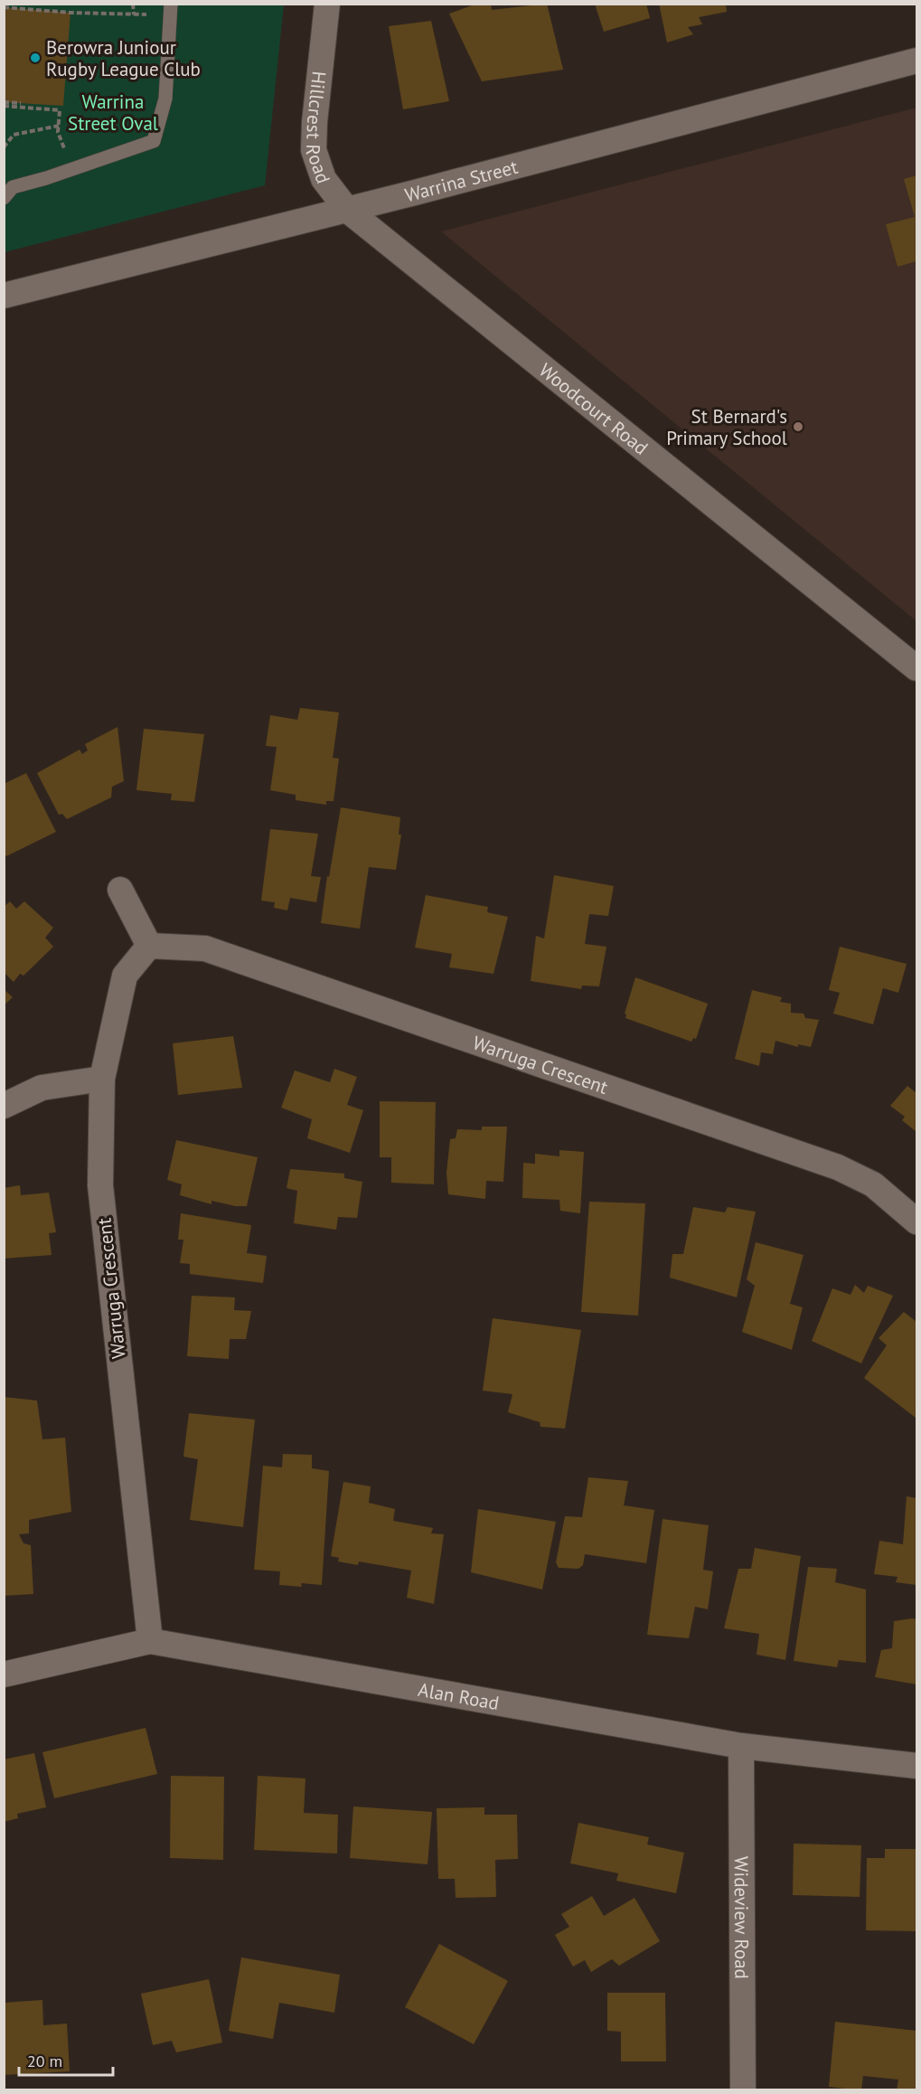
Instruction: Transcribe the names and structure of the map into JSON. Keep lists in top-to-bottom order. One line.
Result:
{"streets":{"street":["Hillcrest Road","Warrina Street","Woodcourt Road","Warruga Crescent","Alan Road","Wideview Road"]},"crossings":[["Hillcrest Road","Warrina Street"],["Hillcrest Road","Woodcourt Road"],["Warrina Street","Woodcourt Road"],["Warruga Crescent","Alan Road"],["Alan Road","Wideview Road"]],"parks":["Warrina Street Oval"],"places":["Berowra Juniour Rugby League Club","St Bernard's Primary School"],"scale_bar":"20 m"}
